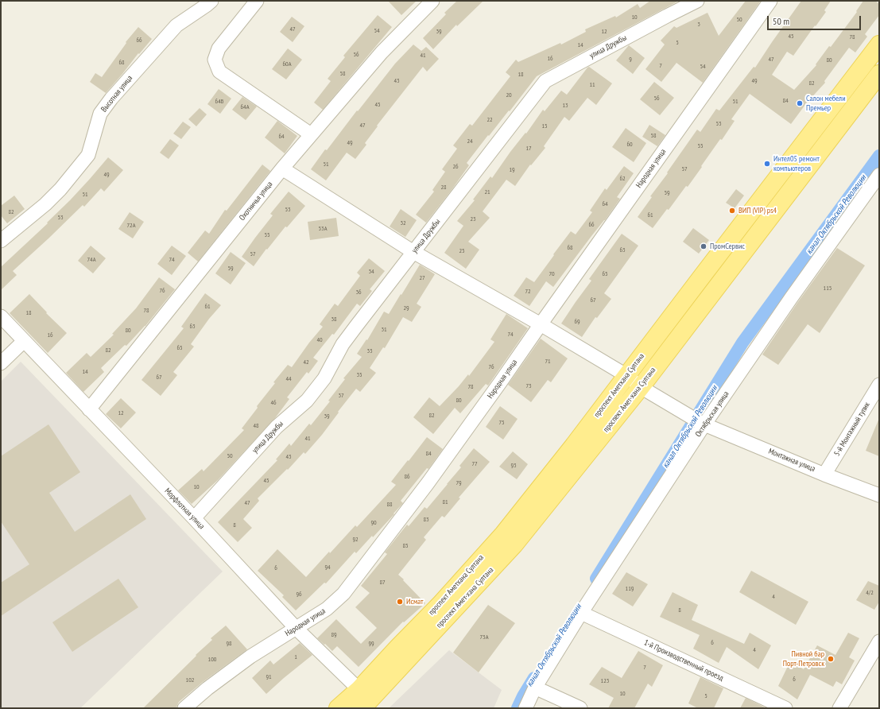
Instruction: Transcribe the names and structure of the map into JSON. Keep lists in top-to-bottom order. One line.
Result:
{"streets":{"main road":["проспект Аметхана Султана","проспект Амет-хана Султана"],"street":["улица Дружбы","Высотная улица","Народная улица","Охотничья улица","Октябрьская улица","5-й Монтажный тупик","Монтажная улица","Морфлотная улица","1-й Производственный проезд"]},"crossings":[["улица Дружбы","Монтажная улица"],["улица Дружбы","Морфлотная улица"],["Народная улица","Монтажная улица"],["Народная улица","Морфлотная улица"],["Охотничья улица","Монтажная улица"],["Охотничья улица","Морфлотная улица"],["проспект Аметхана Султана","проспект Амет-хана Султана"],["проспект Аметхана Султана","Монтажная улица"],["проспект Аметхана Султана","Морфлотная улица"],["проспект Амет-хана Султана","Монтажная улица"],["проспект Амет-хана Султана","Морфлотная улица"],["Октябрьская улица","Монтажная улица"],["Октябрьская улица","1-й Производственный проезд"],["5-й Монтажный тупик","Монтажная улица"]],"water":["канал Октябрьской Революции"],"places":["Салон мебели Премьер","Интел05 ремонт компьютеров","ВИП (VIP) ps4","ПромСервис","Исмат","Пивной бар Порт-Петровск"],"house_numbers":["10","50","3","47","54","39","12","45","78","66","5","14","56","41","16","9","47","80","68","60А","7","54","58","18","43","49","82","11","20","56","84","64Б","51","45","13","64А","22","53","47","15","58","64","24","49","60","55","17","51","26","57","19","49","62","28","21","59","51","64","53","82","61","53","23","32","66","72А","53А","55","68","63","25","57","74А","74","59","34","70","65","27","115","76","72","36","67","61","29","78","18","38","69","63","31","80","74","16","40","65","82","33","71","42","76","14","35","67","44","73","78","37","80","46","12","82","39","75","48","41","84","50","43","77","93","86","45","79","10","81","47","88","83","90","8","92","85","94","6","87","119","4/2","96","4","8","89","73А","6","98","99","4","1","100","7","91","6","102","123","10","5"],"scale_bar":"50 m"}
